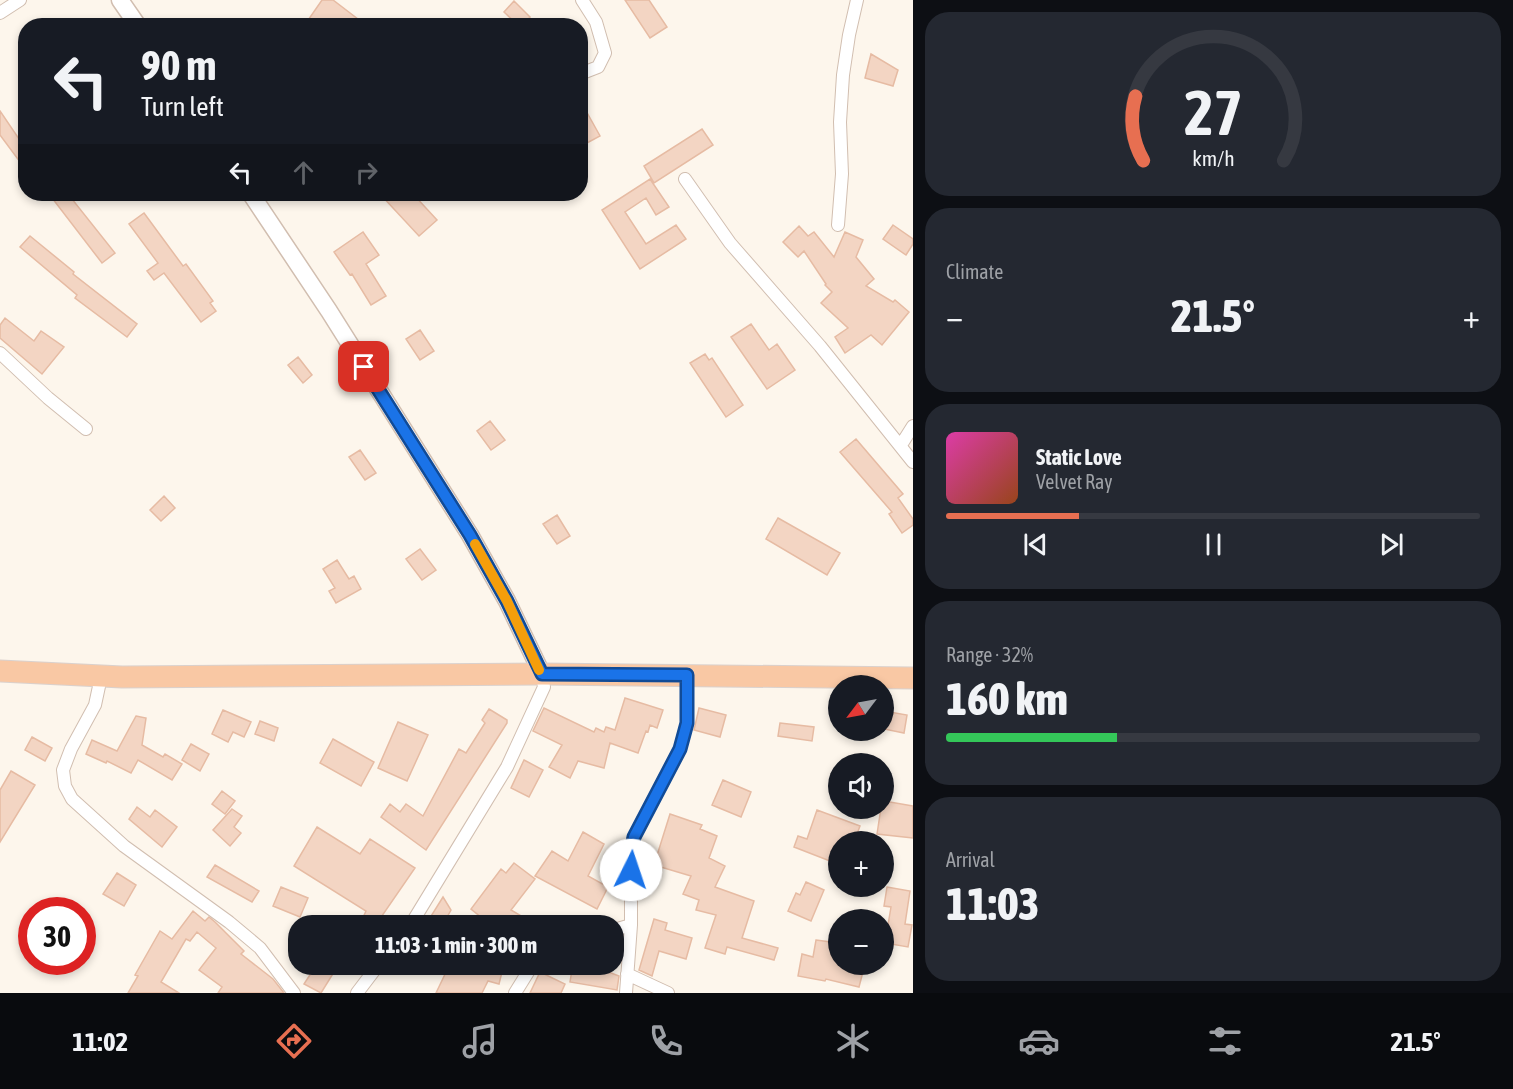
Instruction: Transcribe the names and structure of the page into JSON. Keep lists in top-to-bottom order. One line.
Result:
{"north":"bottom left","page":{"turn":["90 m","Turn left"],"tile":["Climate",["Range · 32%","160 km"],["Arrival","11:03"]],"heat":["−","21.5°","+"],"song":["Static Love","Velvet Ray"],"map_buttons":["+","−"],"limit":"30","trip":"11:03 · 1 min · 300 m","tabs":["11:02","21.5°"],"gauge":["27","km/h"]}}
